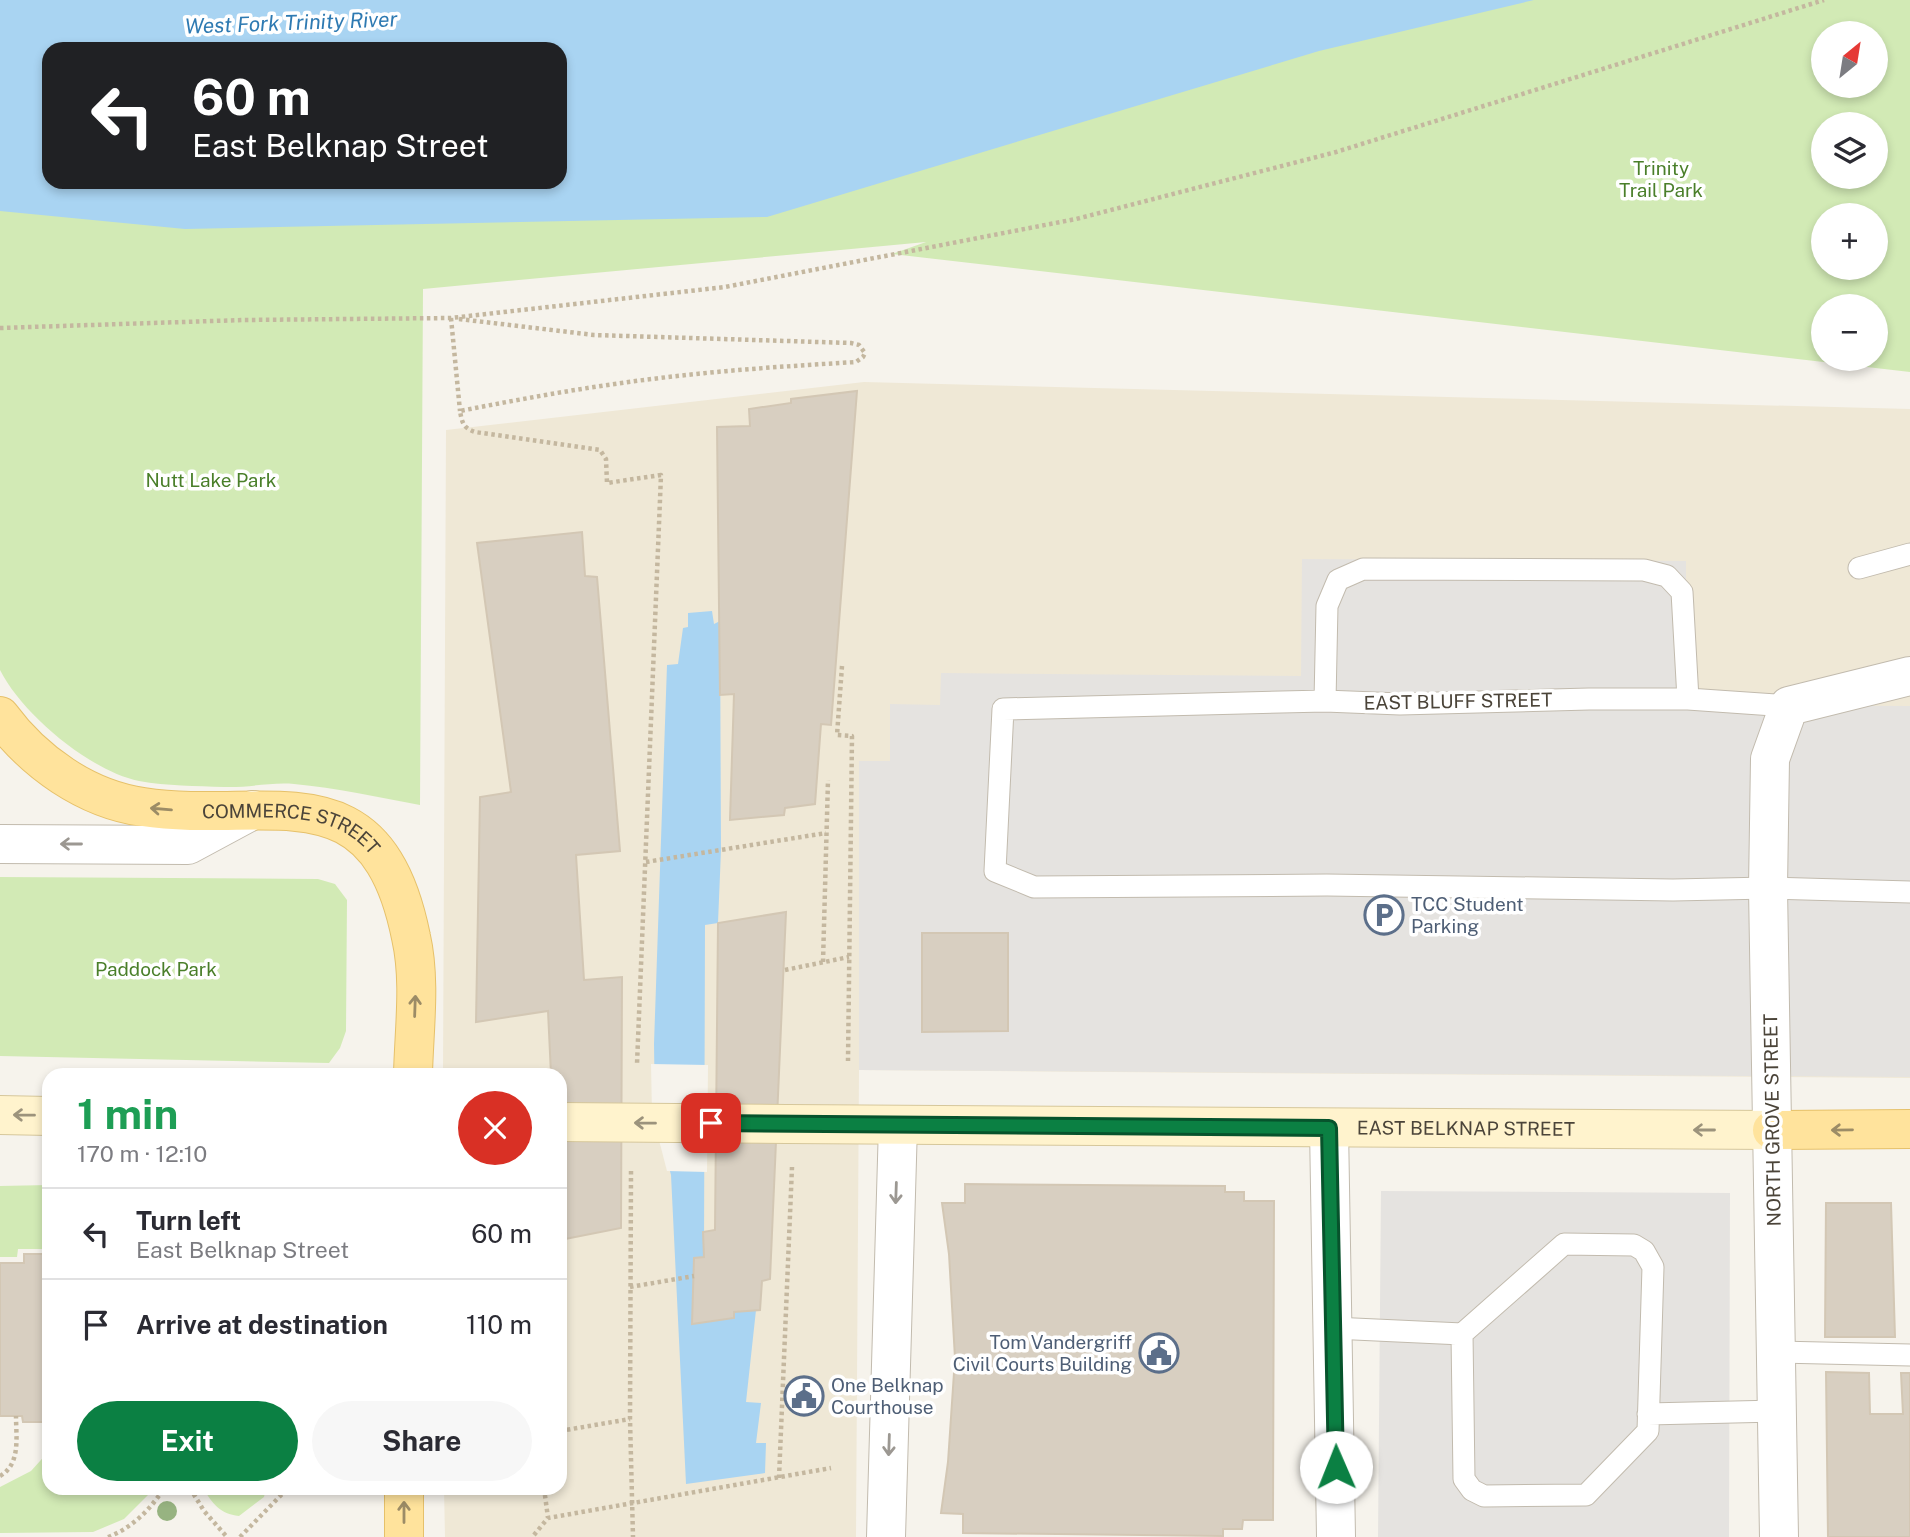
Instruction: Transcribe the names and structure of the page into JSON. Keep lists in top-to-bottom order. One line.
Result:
{"streets":{"main road":["COMMERCE STREET","EAST BELKNAP STREET"],"street":["EAST BLUFF STREET","NORTH GROVE STREET"]},"crossings":[["EAST BLUFF STREET","NORTH GROVE STREET"],["NORTH GROVE STREET","EAST BELKNAP STREET"]],"one_way":["COMMERCE STREET","EAST BELKNAP STREET"],"water":["West Fork Trinity River"],"parks":["Trinity Trail Park","Nutt Lake Park","Paddock Park"],"places":{"parking":["TCC Student Parking"],"public building":["Tom Vandergriff Civil Courts Building","One Belknap Courthouse"]},"north":"top right","page":{"map_buttons":["+","−"],"turn":["60 m","East Belknap Street"],"heading":["1 min","170 m · 12:10"],"list":[{"name":"Turn left","note":"East Belknap Street","value":"60 m"},{"name":"Arrive at destination","value":"110 m"}],"buttons":["Exit","Share"]}}
